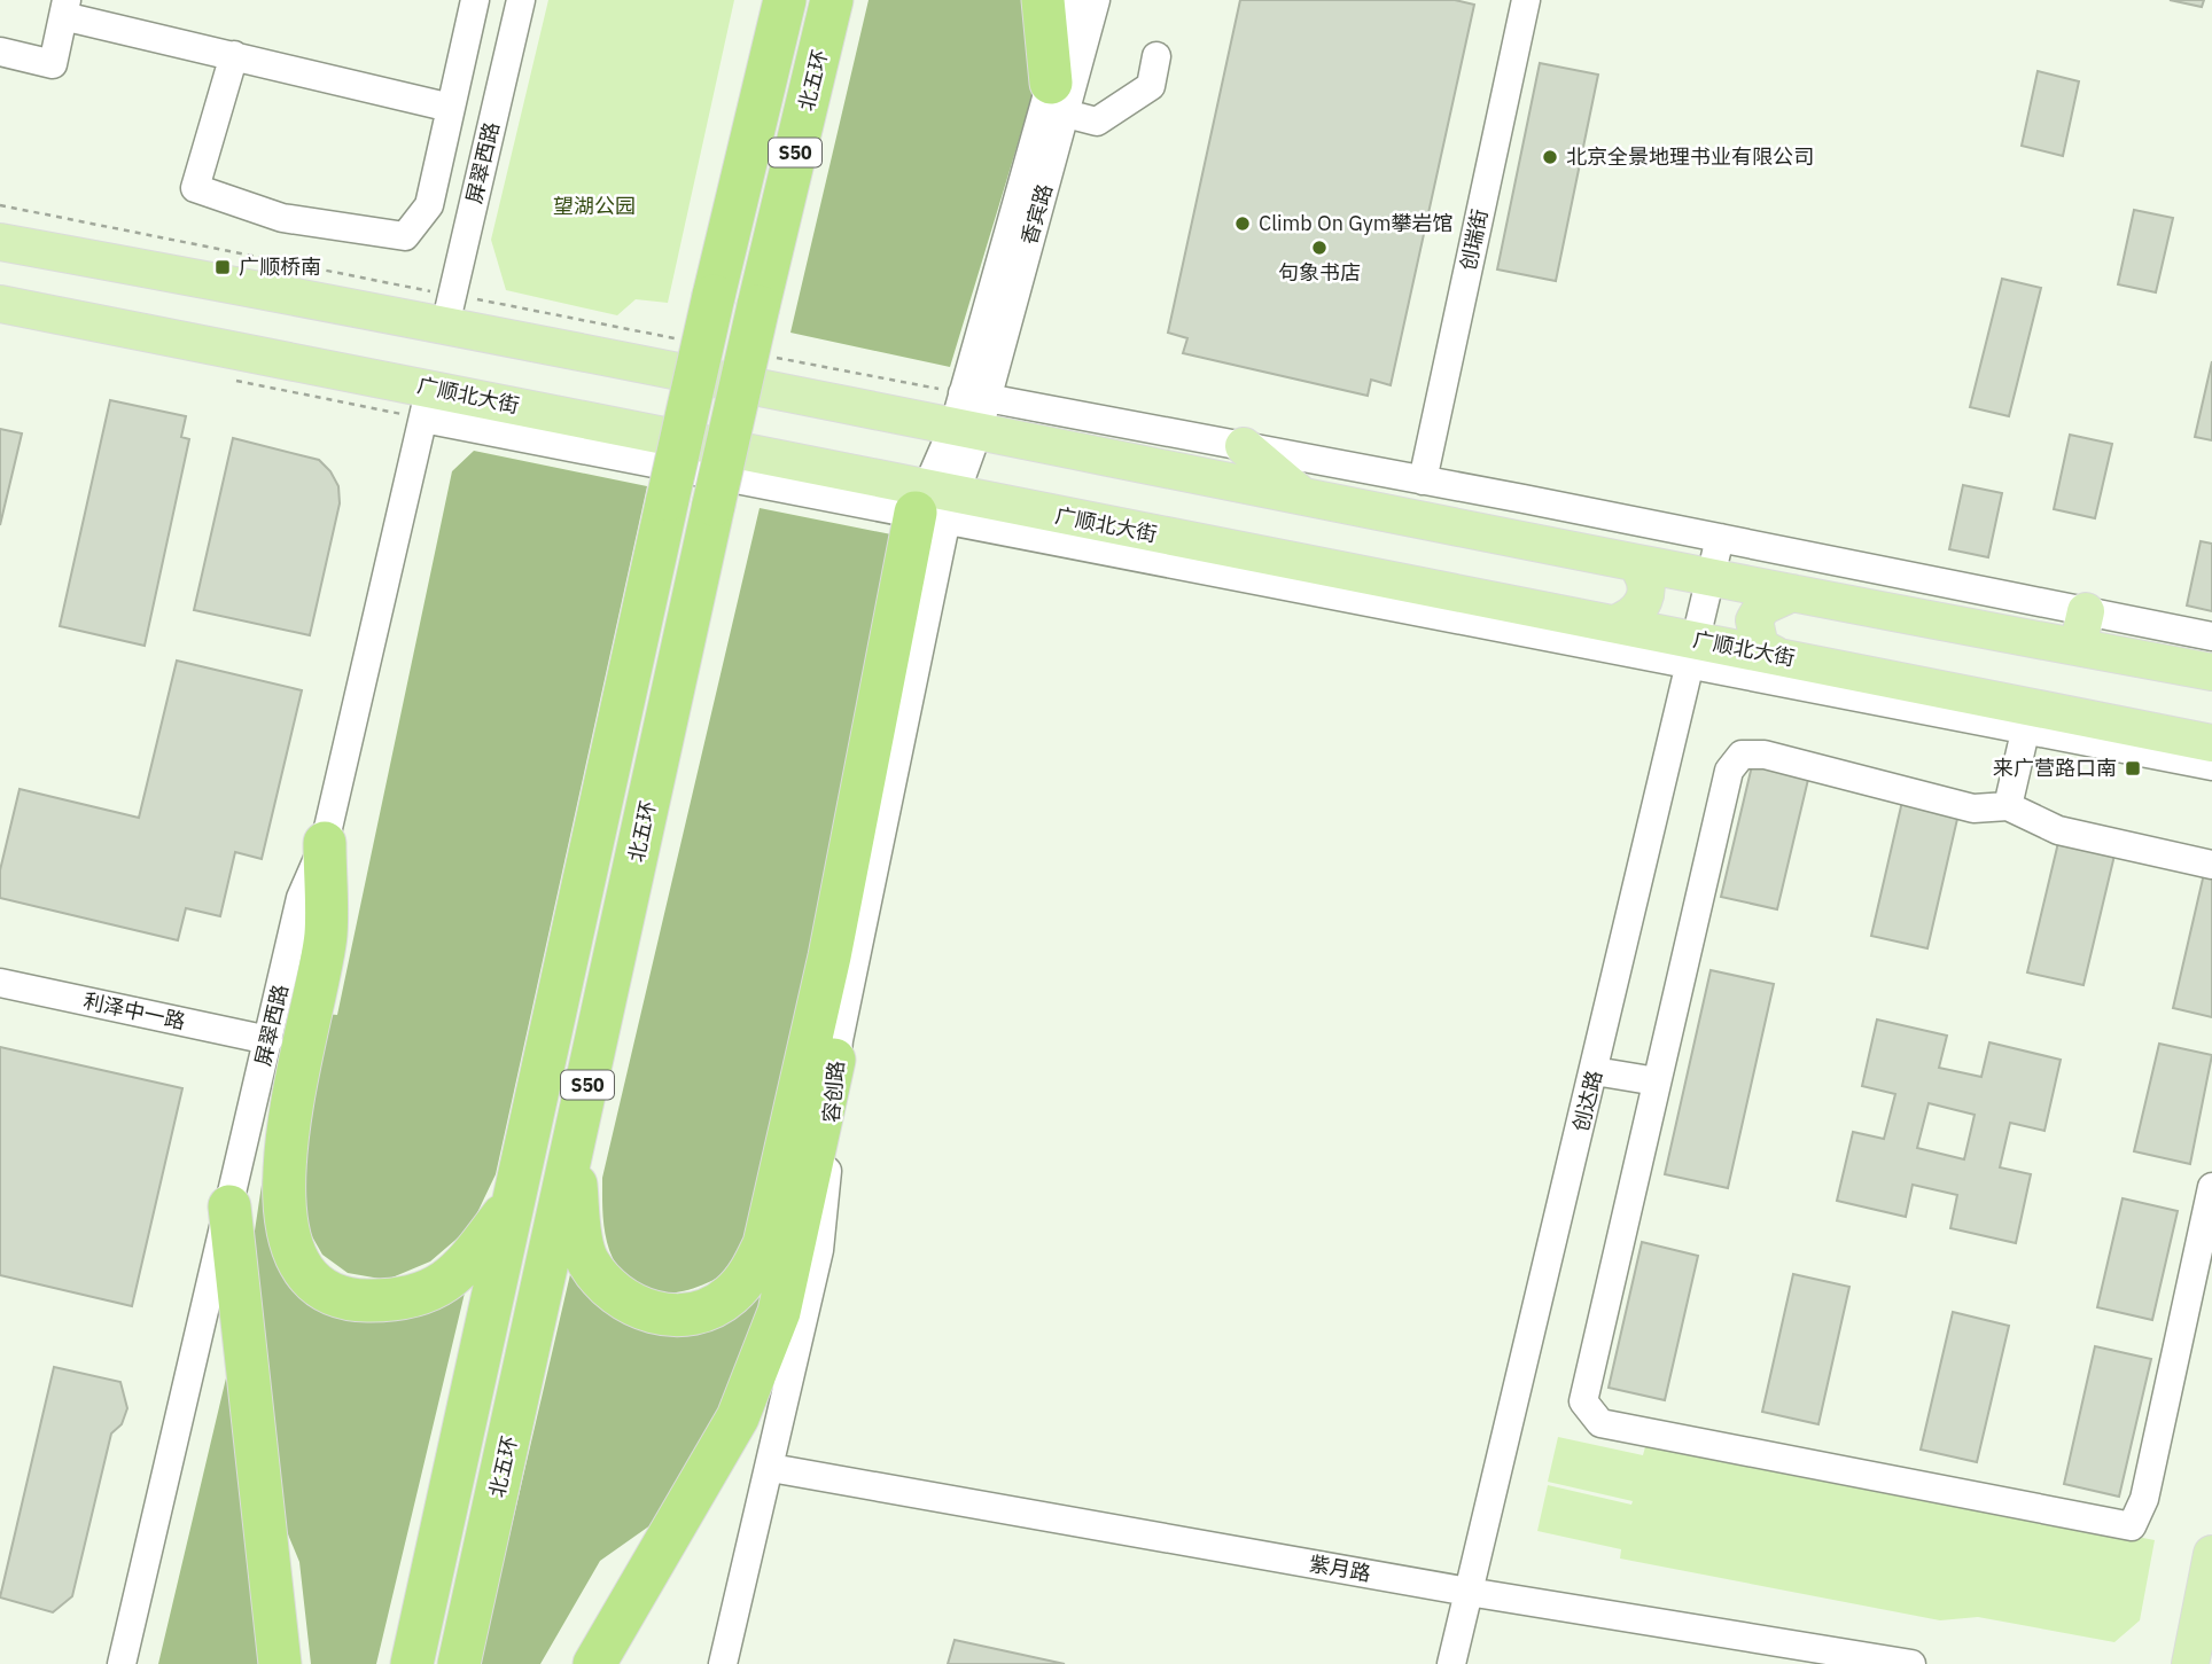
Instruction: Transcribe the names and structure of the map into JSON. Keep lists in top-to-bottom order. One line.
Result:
{"streets":{"highway":["北五环","S50"],"main road":["广顺北大街"],"street":["屏翠西路","香宾路","创瑞街","利泽中一路","容创路","创达路","紫月路"]},"crossings":[["屏翠西路","广顺北大街"],["屏翠西路","利泽中一路"],["香宾路","广顺北大街"],["香宾路","容创路"],["广顺北大街","容创路"],["广顺北大街","创达路"],["容创路","紫月路"],["创达路","紫月路"]],"parks":["望湖公园"],"places":{"other":["北京全景地理书业有限公司","Climb On Gym攀岩馆","句象书店"],"transit":["广顺桥南","来广营路口南"]}}
